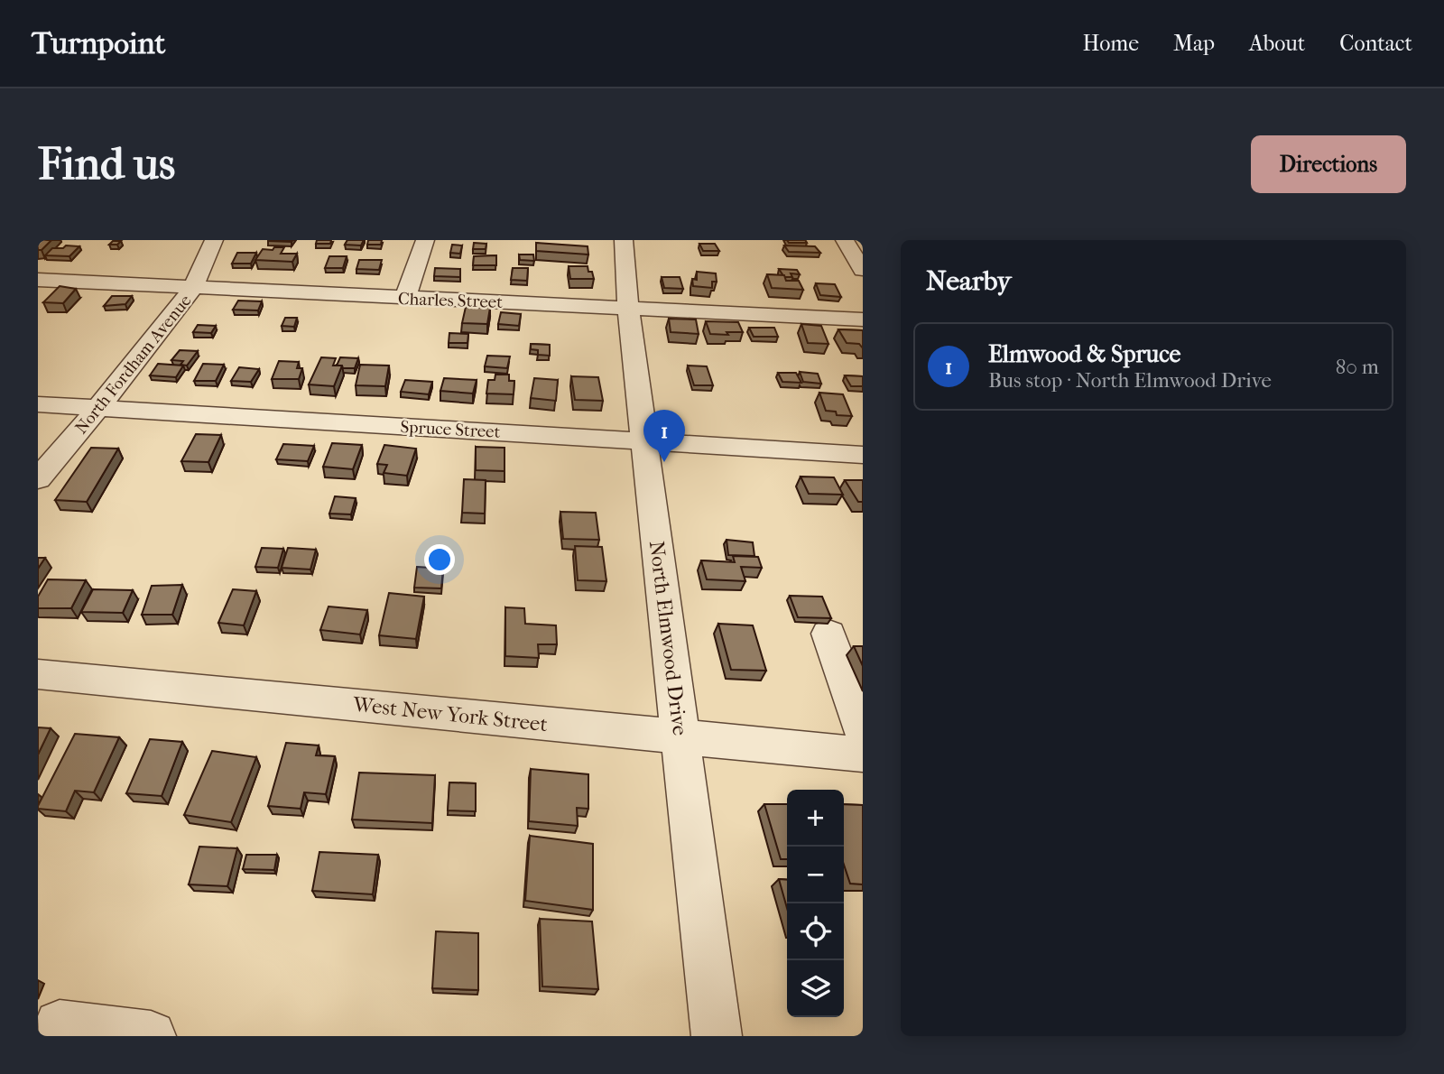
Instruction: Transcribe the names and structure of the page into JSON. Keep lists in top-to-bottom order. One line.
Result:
{"streets":{"street":["Charles Street","North Fordham Avenue","Spruce Street","North Elmwood Drive","West New York Street"]},"crossings":[["Charles Street","North Fordham Avenue"],["Charles Street","North Elmwood Drive"],["North Fordham Avenue","Spruce Street"],["Spruce Street","North Elmwood Drive"],["North Elmwood Drive","West New York Street"]],"page":{"header":"Turnpoint","nav":["Home","Map","About","Contact"],"buttons":"Directions","title":"Find us","heading":"Nearby","list":[{"mark":"1","name":"Elmwood & Spruce","note":"Bus stop · North Elmwood Drive","value":"80 m"}],"pins":"1","map_buttons":["+","−"]}}
